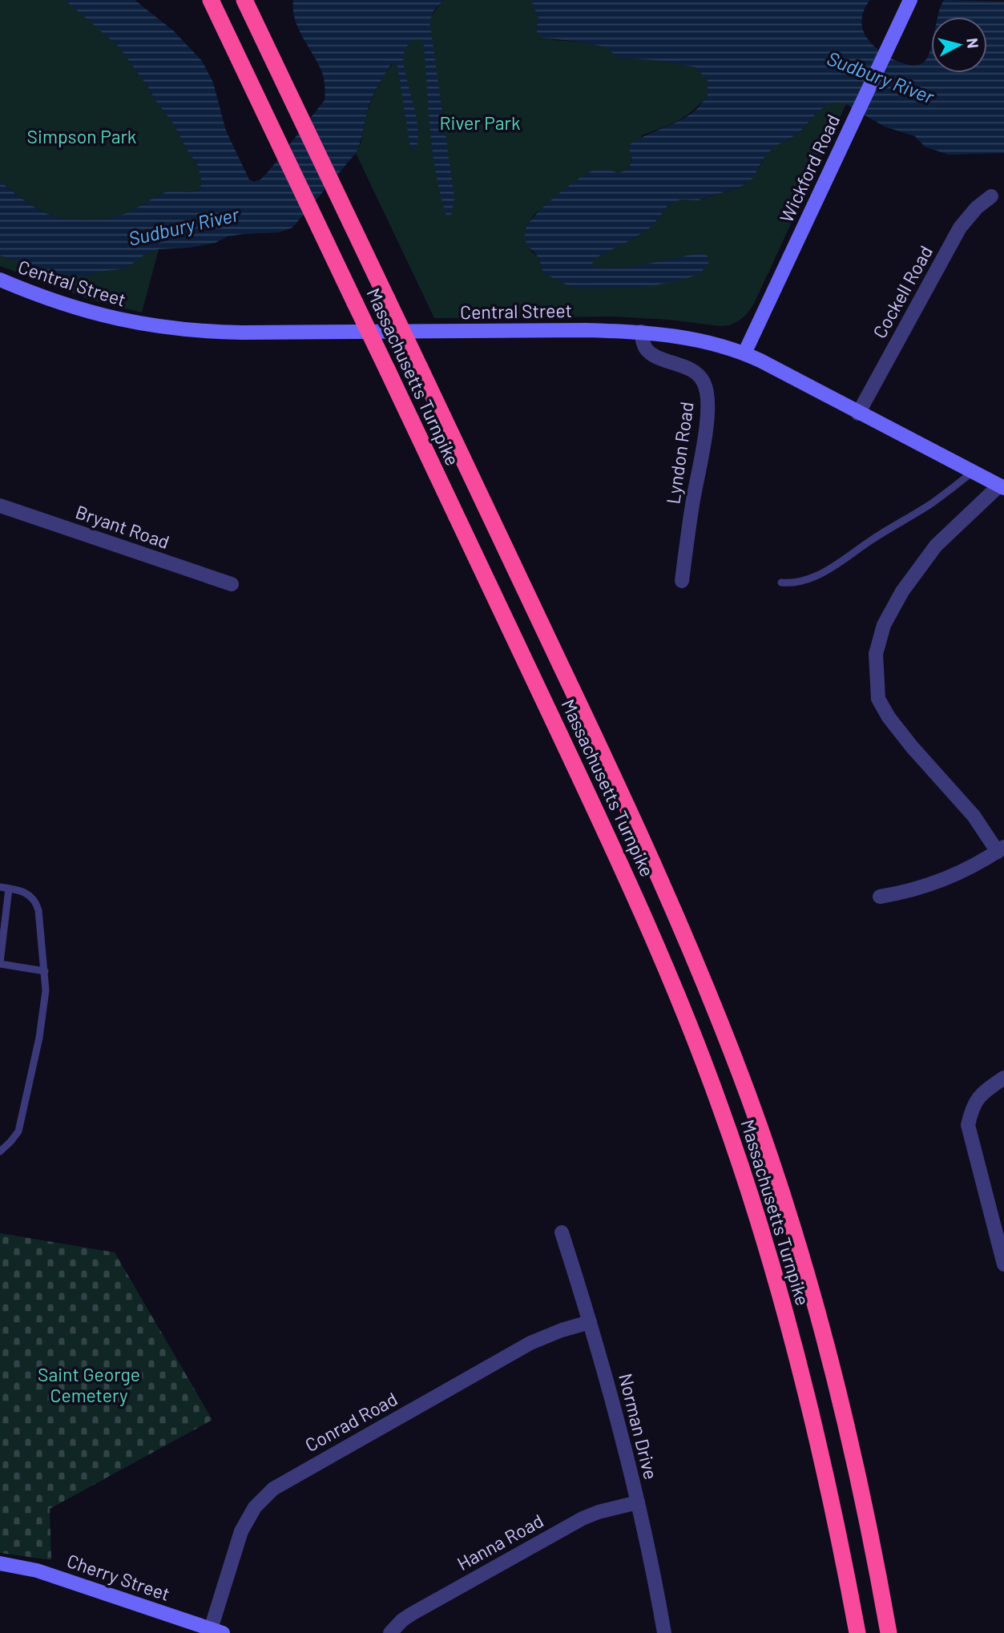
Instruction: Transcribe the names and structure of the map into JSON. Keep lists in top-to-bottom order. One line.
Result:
{"streets":{"highway":["Massachusetts Turnpike"],"main road":["Wickford Road","Central Street","Cherry Street"],"street":["Cockell Road","Lyndon Road","Bryant Road","Conrad Road","Norman Drive","Hanna Road"]},"crossings":[["Wickford Road","Central Street"],["Central Street","Cockell Road"],["Central Street","Lyndon Road"],["Conrad Road","Norman Drive"],["Conrad Road","Cherry Street"],["Norman Drive","Hanna Road"]],"water":["Sudbury River"],"parks":["River Park","Simpson Park","Saint George Cemetery"],"north":"right"}
